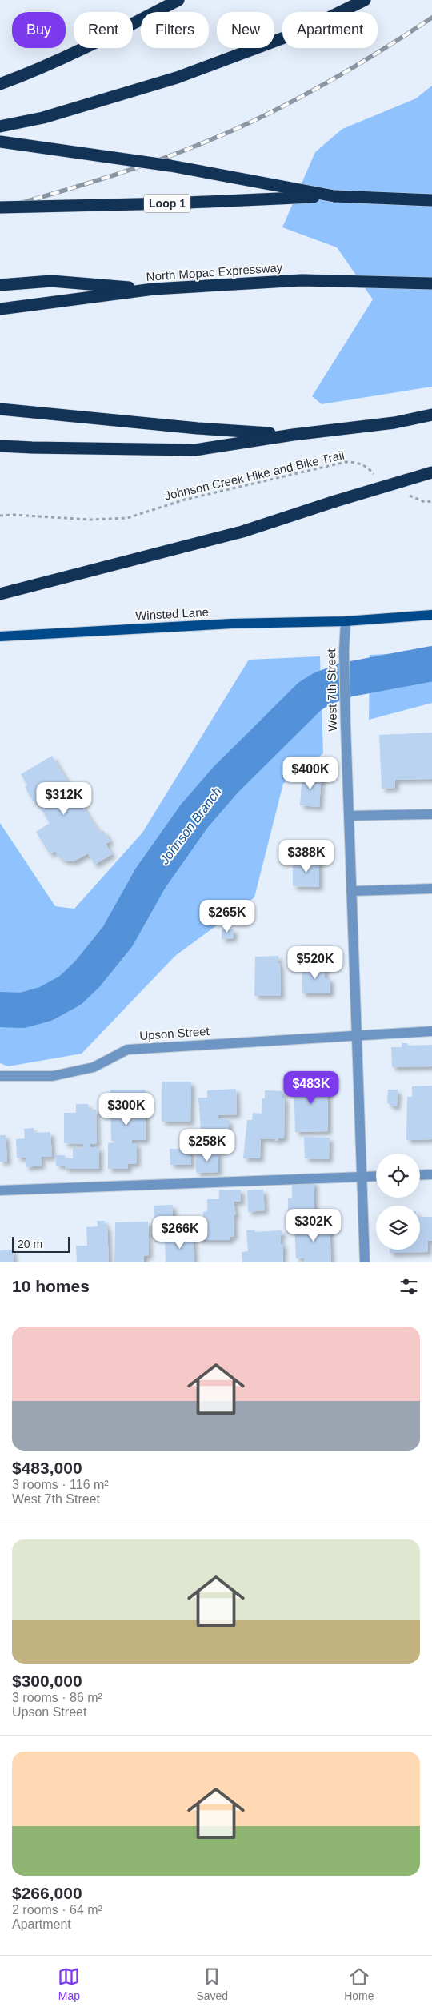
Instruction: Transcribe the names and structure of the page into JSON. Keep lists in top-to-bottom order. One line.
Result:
{"streets":{"highway":["Loop 1","North Mopac Expressway"],"main road":["Winsted Lane"],"street":["West 7th Street","Upson Street"],"path":["Johnson Creek Hike and Bike Trail"]},"crossings":[["Winsted Lane","West 7th Street"],["West 7th Street","Upson Street"]],"water":["Johnson Branch"],"scale_bar":"20 m","page":{"chip":["Buy","Rent","Filters","New","Apartment"],"price":["$400K","$312K","$388K","$265K","$520K","$483K","$300K","$258K","$302K","$266K"],"scale":"20 m","heading":"10 homes","list":[{"name":"$483,000","note":"3 rooms · 116 m² · West 7th Street"},{"name":"$300,000","note":"3 rooms · 86 m² · Upson Street"},{"name":"$266,000","note":"2 rooms · 64 m² · Apartment"}],"tabs":["Map","Saved","Home"]}}
